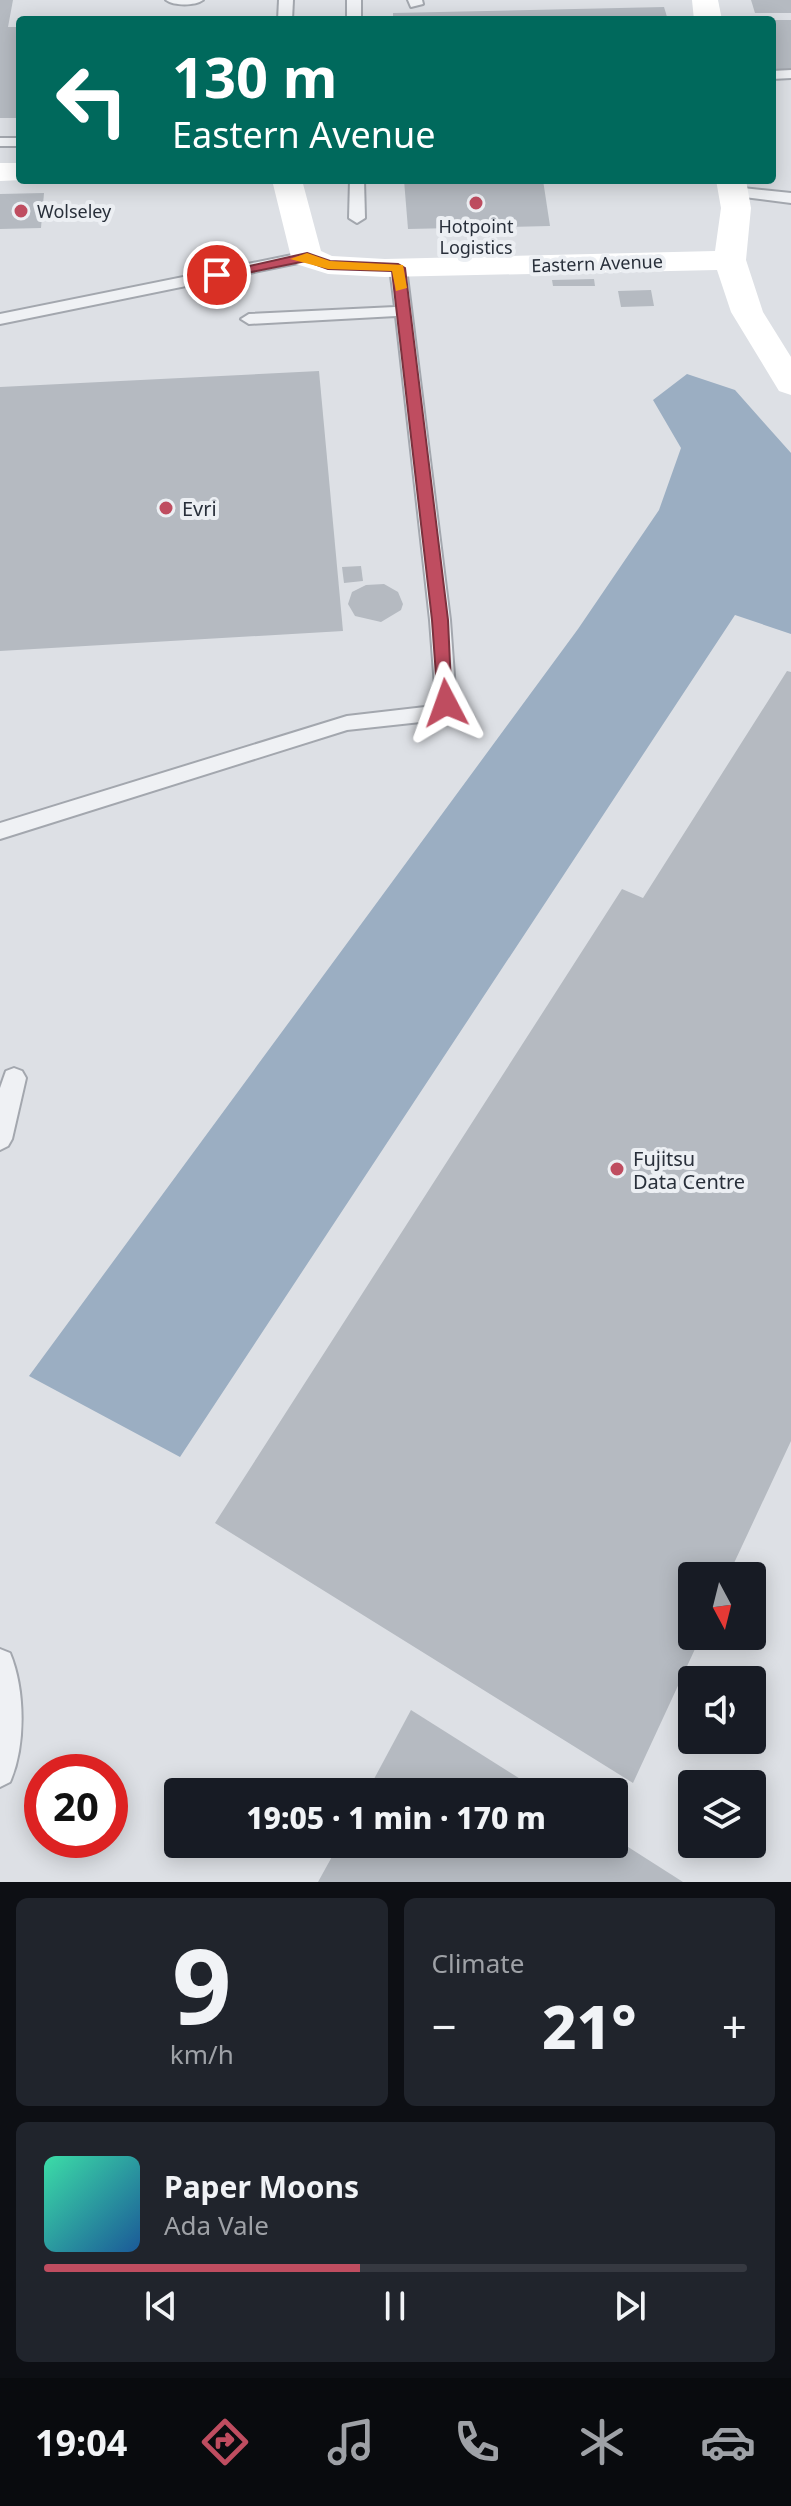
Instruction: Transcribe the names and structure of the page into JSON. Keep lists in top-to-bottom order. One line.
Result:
{"streets":{"street":["Eastern Avenue"]},"places":["Hotpoint Logistics","Wolseley","Evri","Fujitsu Data Centre"],"north":"bottom","page":{"turn":["130 m","Eastern Avenue"],"limit":"20","trip":"19:05 · 1 min · 170 m","tile":[["9","km/h"],"Climate"],"heat":["−","21°","+"],"song":["Paper Moons","Ada Vale"],"tabs":"19:04"}}
